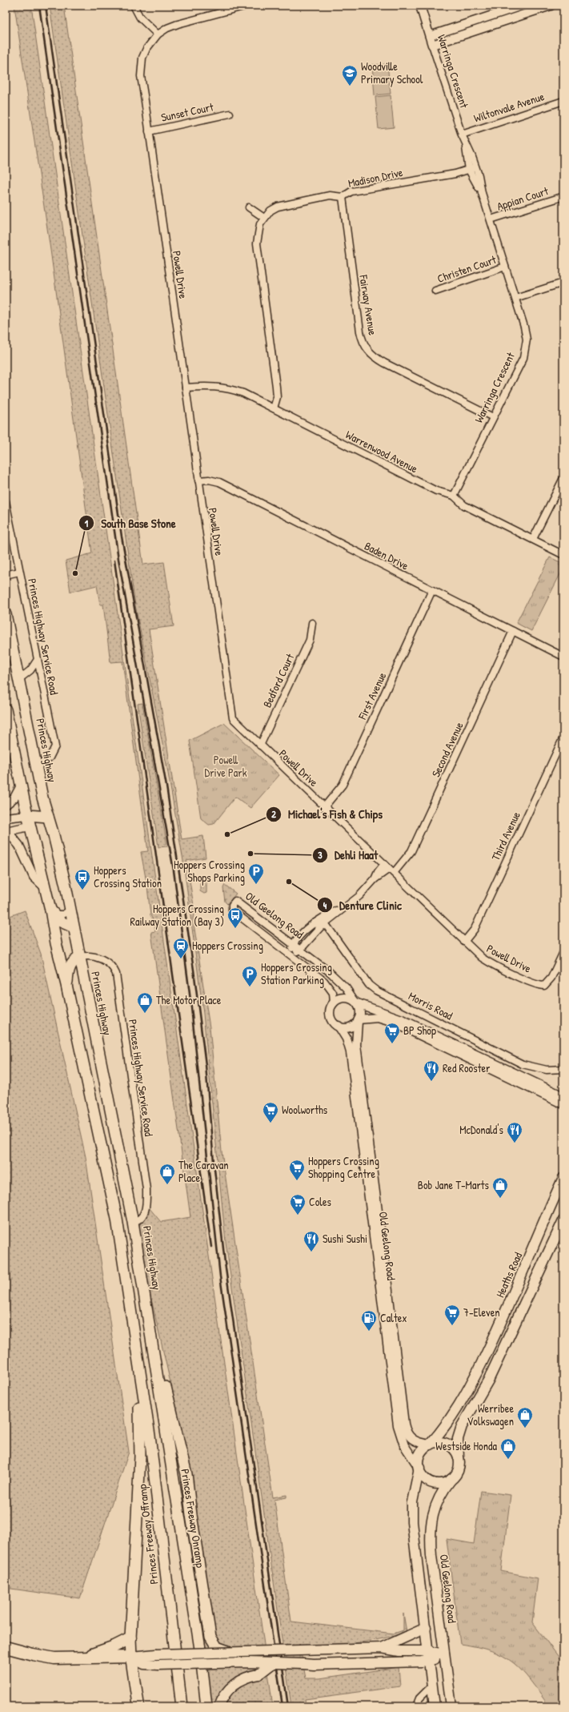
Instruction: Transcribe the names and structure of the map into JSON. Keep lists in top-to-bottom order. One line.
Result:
{"streets":{"highway":["Princes Highway","Princes Freeway Onramp","Princes Freeway Offramp"],"main road":["Old Geelong Road","Heaths Road"],"street":["Warringa Crescent","Wiltonvale Avenue","Sunset Court","Madison Drive","Appian Court","Christen Court","Powell Drive","Fairway Avenue","Warrenwood Avenue","Baden Drive","Princes Highway Service Road","Bedford Court","First Avenue","Second Avenue","Third Avenue","Morris Road"]},"crossings":[["Warringa Crescent","Wiltonvale Avenue"],["Warringa Crescent","Madison Drive"],["Warringa Crescent","Appian Court"],["Warringa Crescent","Christen Court"],["Warringa Crescent","Fairway Avenue"],["Warringa Crescent","Warrenwood Avenue"],["Sunset Court","Powell Drive"],["Madison Drive","Fairway Avenue"],["Madison Drive","Warrenwood Avenue"],["Powell Drive","Warrenwood Avenue"],["Powell Drive","Baden Drive"],["Powell Drive","Bedford Court"],["Powell Drive","First Avenue"],["Powell Drive","Second Avenue"],["Powell Drive","Third Avenue"],["Baden Drive","First Avenue"],["Baden Drive","Second Avenue"],["Princes Highway Service Road","Princes Highway"],["Princes Highway","Princes Freeway Onramp"],["Old Geelong Road","Morris Road"],["Old Geelong Road","Heaths Road"]],"parks":["Powell Drive Park"],"places":{"school or university":["Woodville Primary School"],"other":["South Base Stone","Michael's Fish & Chips","Dehli Haat","Denture Clinic"],"parking":["Hoppers Crossing Shops Parking","Hoppers Crossing Station Parking"],"bus stop":["Hoppers Crossing Station","Hoppers Crossing Railway Station (Bay 3)"],"station":["Hoppers Crossing"],"shop":["The Motor Place","The Caravan Place","Bob Jane T-Marts","Werribee Volkswagen","Westside Honda"],"supermarket":["BP Shop","Woolworths","Hoppers Crossing Shopping Centre","Coles","7-Eleven"],"restaurant":["Red Rooster","McDonald's","Sushi Sushi"],"fuel station":["Caltex"]}}
